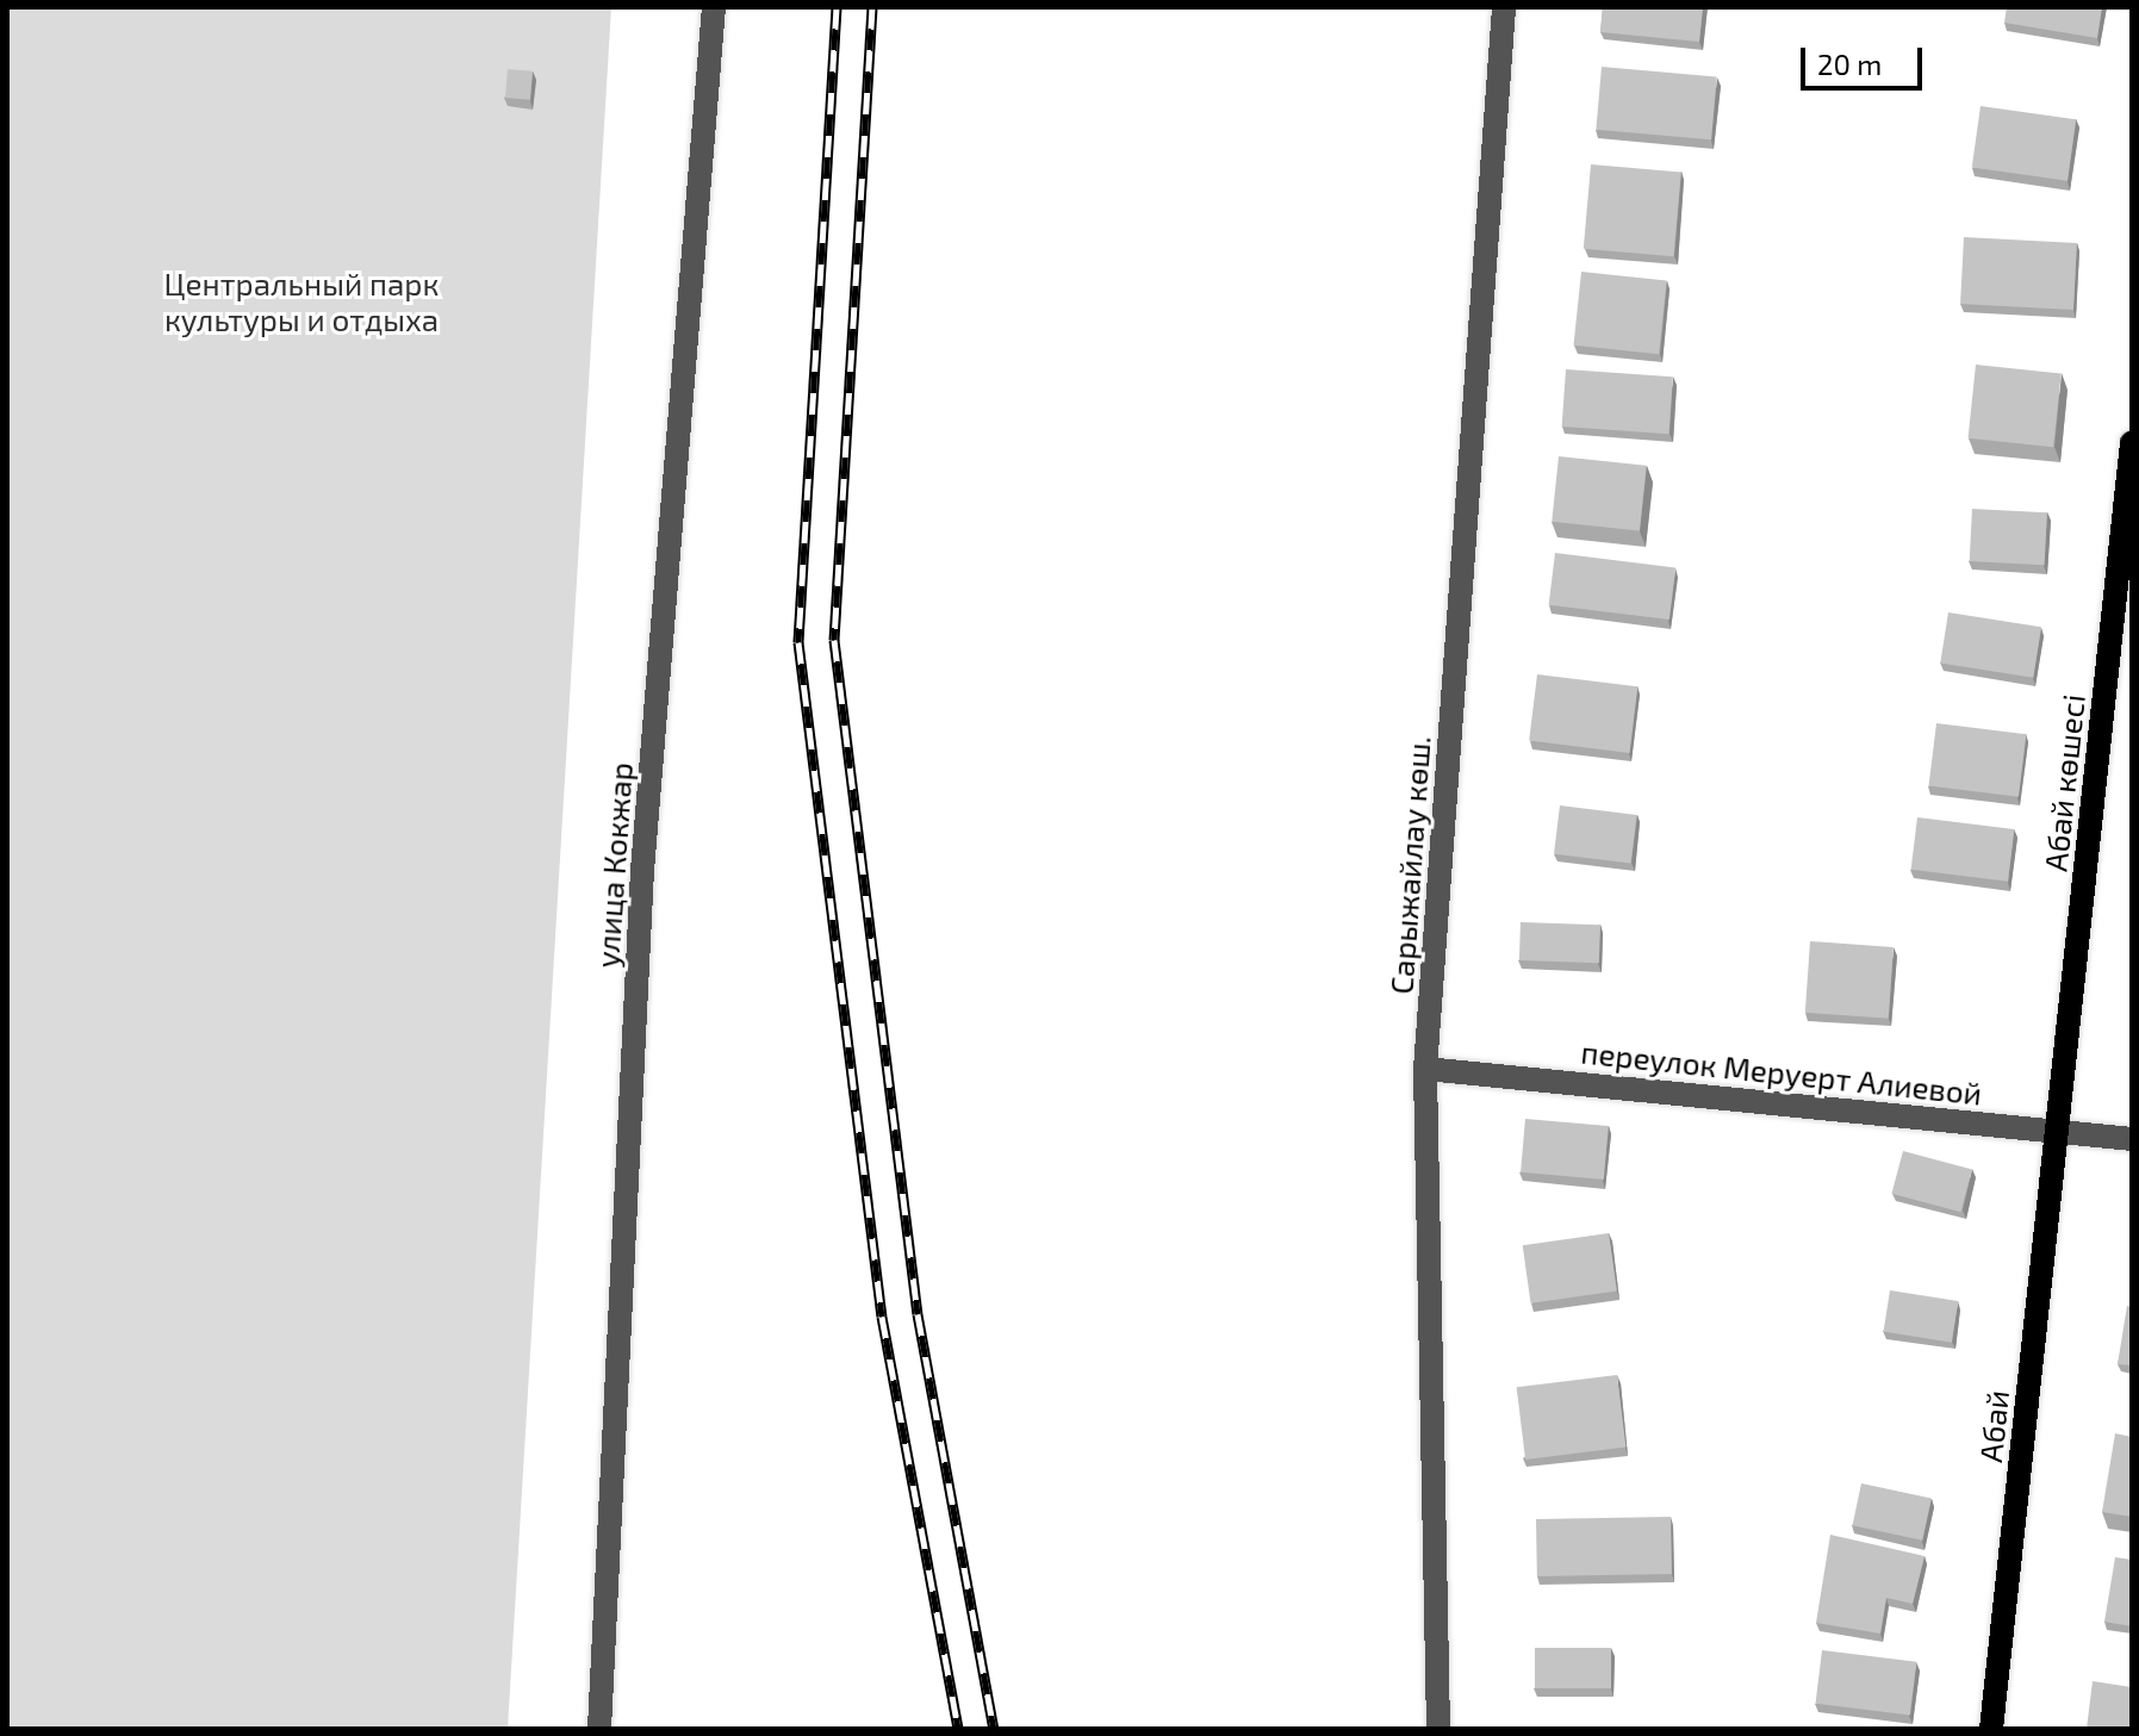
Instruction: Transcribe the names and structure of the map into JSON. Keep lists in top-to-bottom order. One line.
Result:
{"streets":{"main road":["Абай көшесі","Абай"],"street":["улица Кокжар","Сарыжайлау көш.","переулок Меруерт Алиевой"]},"crossings":[["Абай көшесі","переулок Меруерт Алиевой"],["Абай көшесі","Абай"],["Сарыжайлау көш.","переулок Меруерт Алиевой"],["переулок Меруерт Алиевой","Абай"]],"parks":["Центральный парк культуры и отдыха"],"scale_bar":"20 m"}
